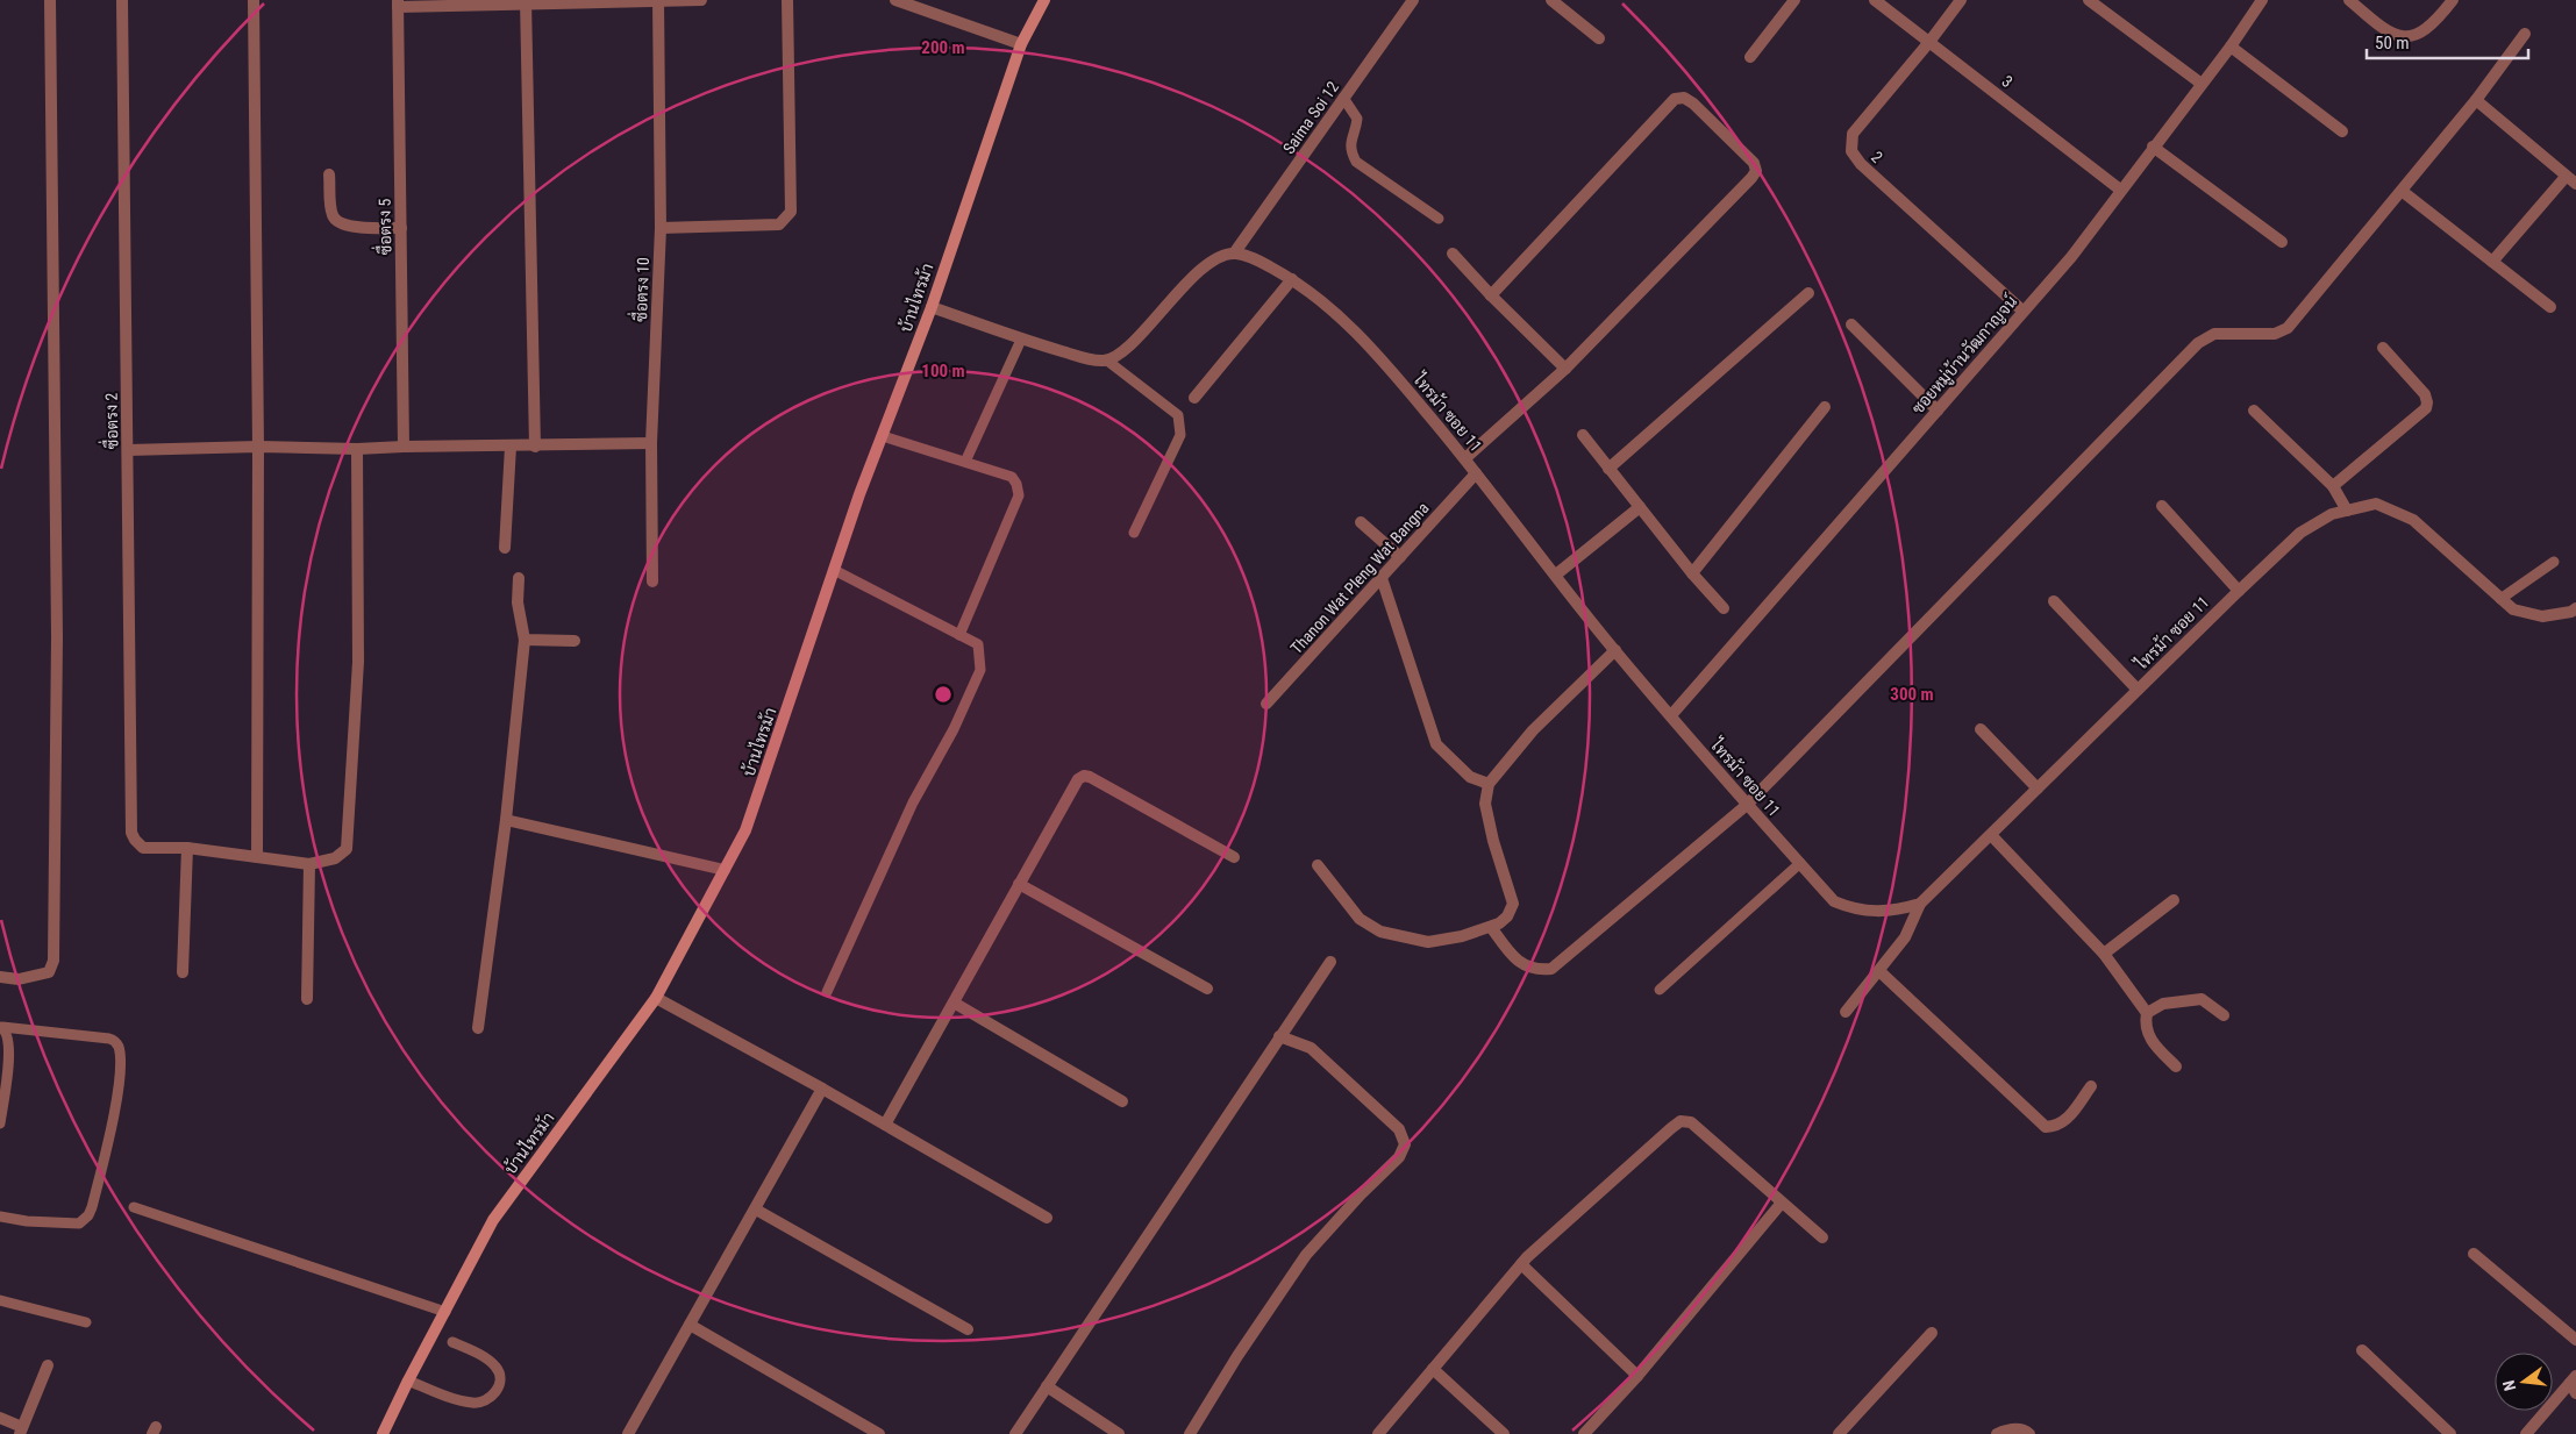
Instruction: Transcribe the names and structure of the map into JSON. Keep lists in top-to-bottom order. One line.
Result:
{"streets":{"street":["3","Saima Soi 12","2","ซื่อตรง 5","ซื่อตรง 10","บ้านไทรม้า","ซอยหมู่บ้านวัฒกาญจน์","ไทรม้า ซอย 11","ซื่อตรง 2","Thanon Wat Pleng Wat Bangna"]},"crossings":[["3","2"],["3","ซอยหมู่บ้านวัฒกาญจน์"],["Saima Soi 12","ไทรม้า ซอย 11"],["2","ซอยหมู่บ้านวัฒกาญจน์"],["ซอยหมู่บ้านวัฒกาญจน์","ไทรม้า ซอย 11"],["ไทรม้า ซอย 11","Thanon Wat Pleng Wat Bangna"]],"scale_bar":"50 m","north":"left","rings":["200 m","100 m","300 m"]}
